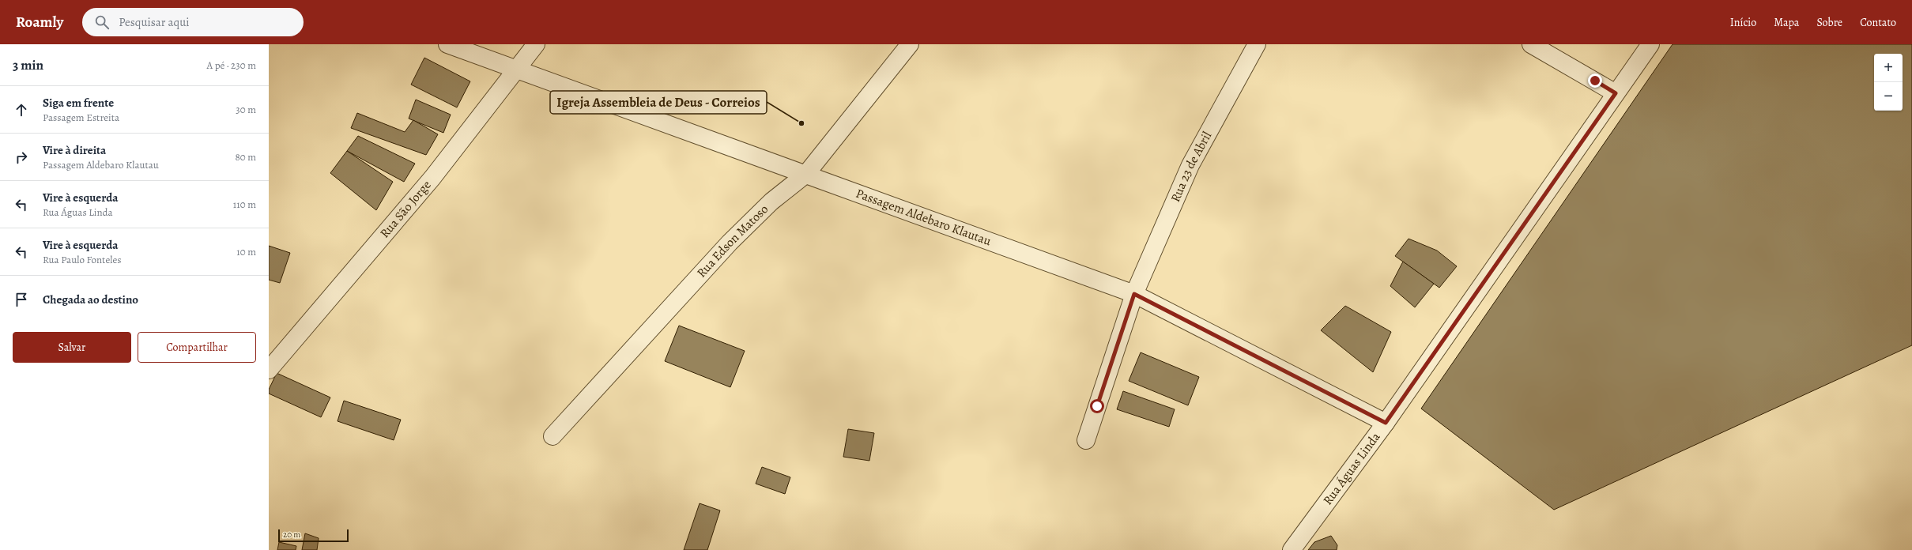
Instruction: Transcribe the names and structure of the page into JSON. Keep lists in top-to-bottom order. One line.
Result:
{"streets":{"street":["Rua 23 de Abril","Rua São Jorge","Passagem Aldebaro Klautau","Rua Edson Matoso","Rua Águas Linda"]},"crossings":[["Rua 23 de Abril","Passagem Aldebaro Klautau"],["Rua São Jorge","Passagem Aldebaro Klautau"],["Passagem Aldebaro Klautau","Rua Edson Matoso"],["Passagem Aldebaro Klautau","Rua Águas Linda"]],"places":["Igreja Assembleia de Deus - Correios"],"scale_bar":"20 m","page":{"header":"Roamly","search":"Pesquisar aqui","nav":["Início","Mapa","Sobre","Contato"],"heading":["3 min","A pé · 230 m"],"map_buttons":["+","−"],"list":[["Siga em frente","Passagem Estreita","30 m"],["Vire à direita","Passagem Aldebaro Klautau","80 m"],["Vire à esquerda","Rua Águas Linda","110 m"],["Vire à esquerda","Rua Paulo Fonteles","10 m"],"Chegada ao destino"],"buttons":["Salvar","Compartilhar"],"scale":"20 m"}}
